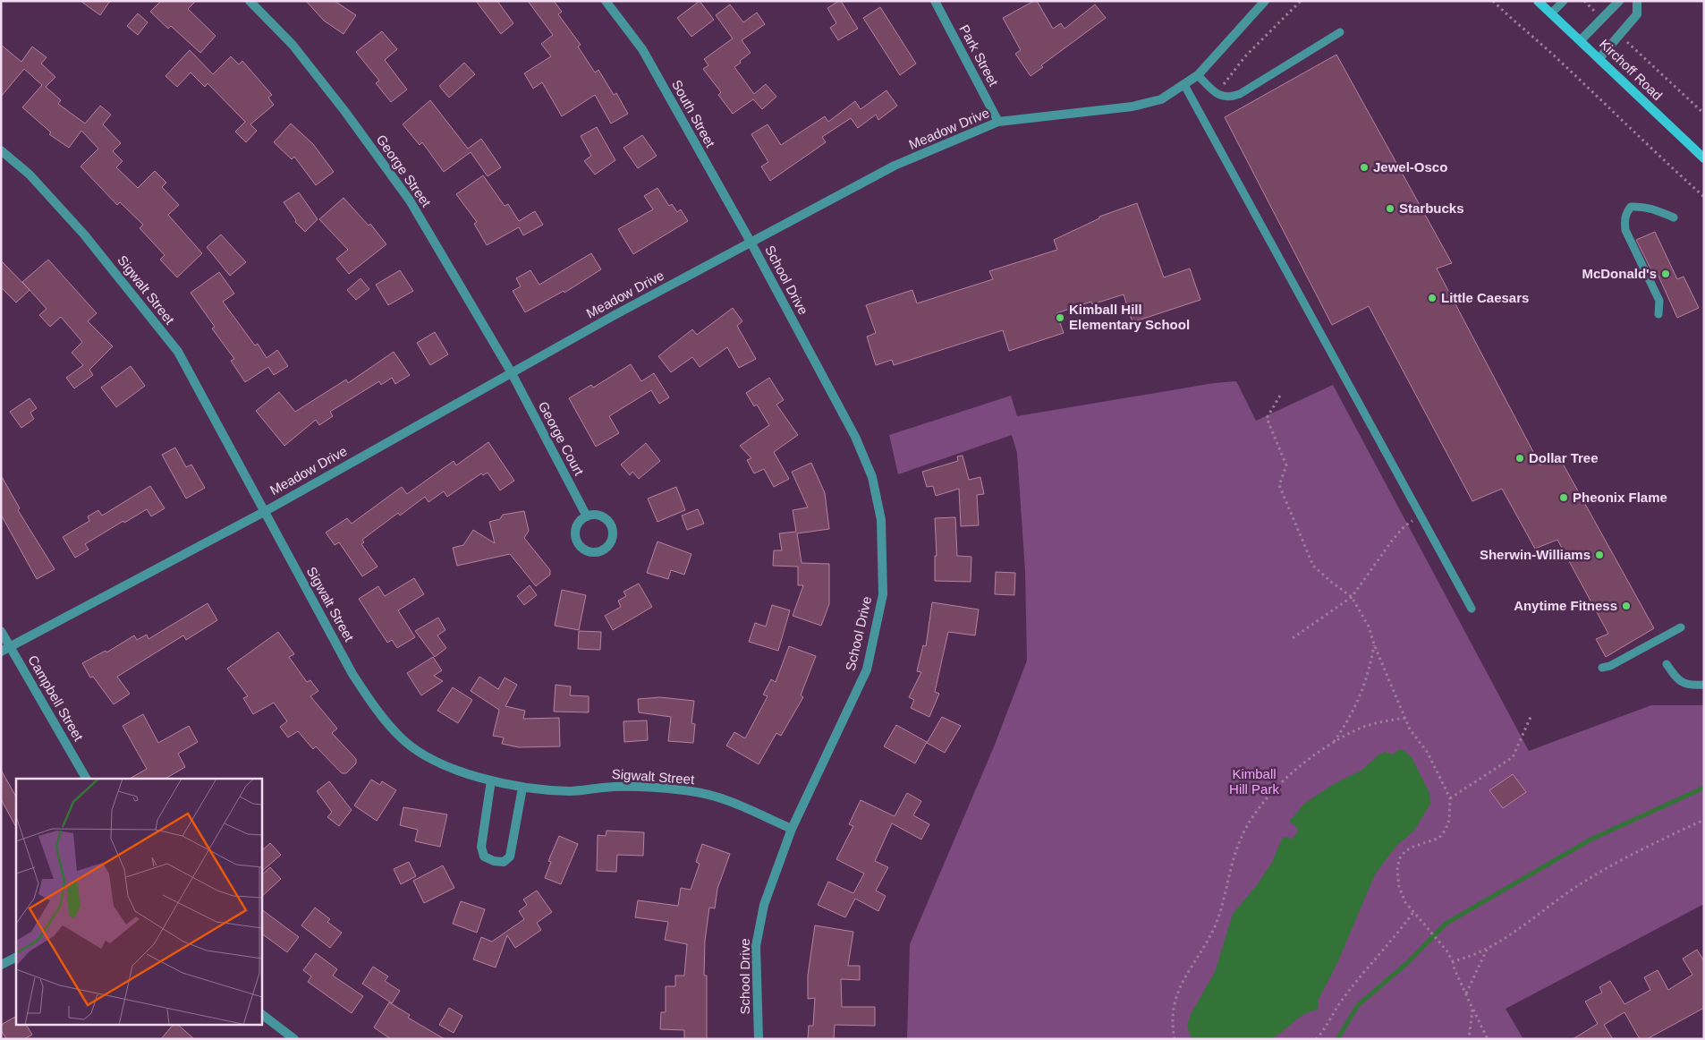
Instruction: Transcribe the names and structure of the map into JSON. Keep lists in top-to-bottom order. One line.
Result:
{"streets":{"main road":["Kirchoff Road"],"street":["Park Street","South Street","Meadow Drive","George Street","School Drive","Sigwalt Street","George Court","Campbell Street"]},"crossings":[["Park Street","Meadow Drive"],["South Street","Meadow Drive"],["South Street","School Drive"],["Meadow Drive","George Street"],["Meadow Drive","School Drive"],["Meadow Drive","Sigwalt Street"],["Meadow Drive","George Court"],["Meadow Drive","Campbell Street"],["George Street","George Court"],["School Drive","Sigwalt Street"]],"parks":["Kimball Hill Park"],"places":["Jewel-Osco","Starbucks","McDonald's","Little Caesars","Kimball Hill Elementary School","Dollar Tree","Pheonix Flame","Sherwin-Williams","Anytime Fitness"]}
